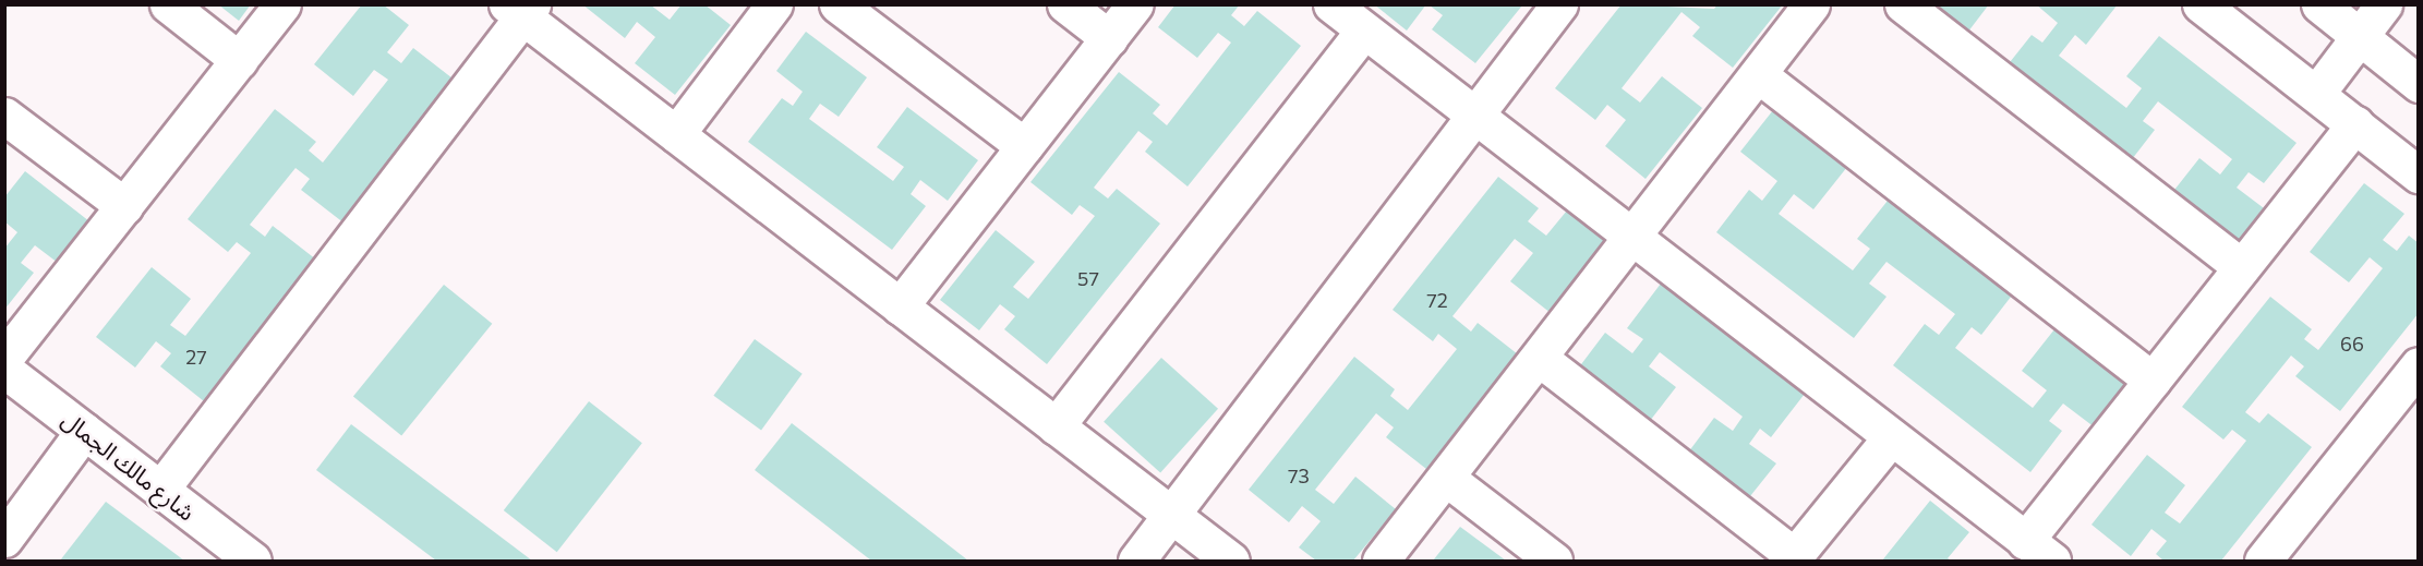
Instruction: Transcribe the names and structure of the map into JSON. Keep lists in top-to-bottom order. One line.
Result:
{"streets":{"street":["شارع مالك الجمال"]},"house_numbers":["57","72","66","27","73"]}
